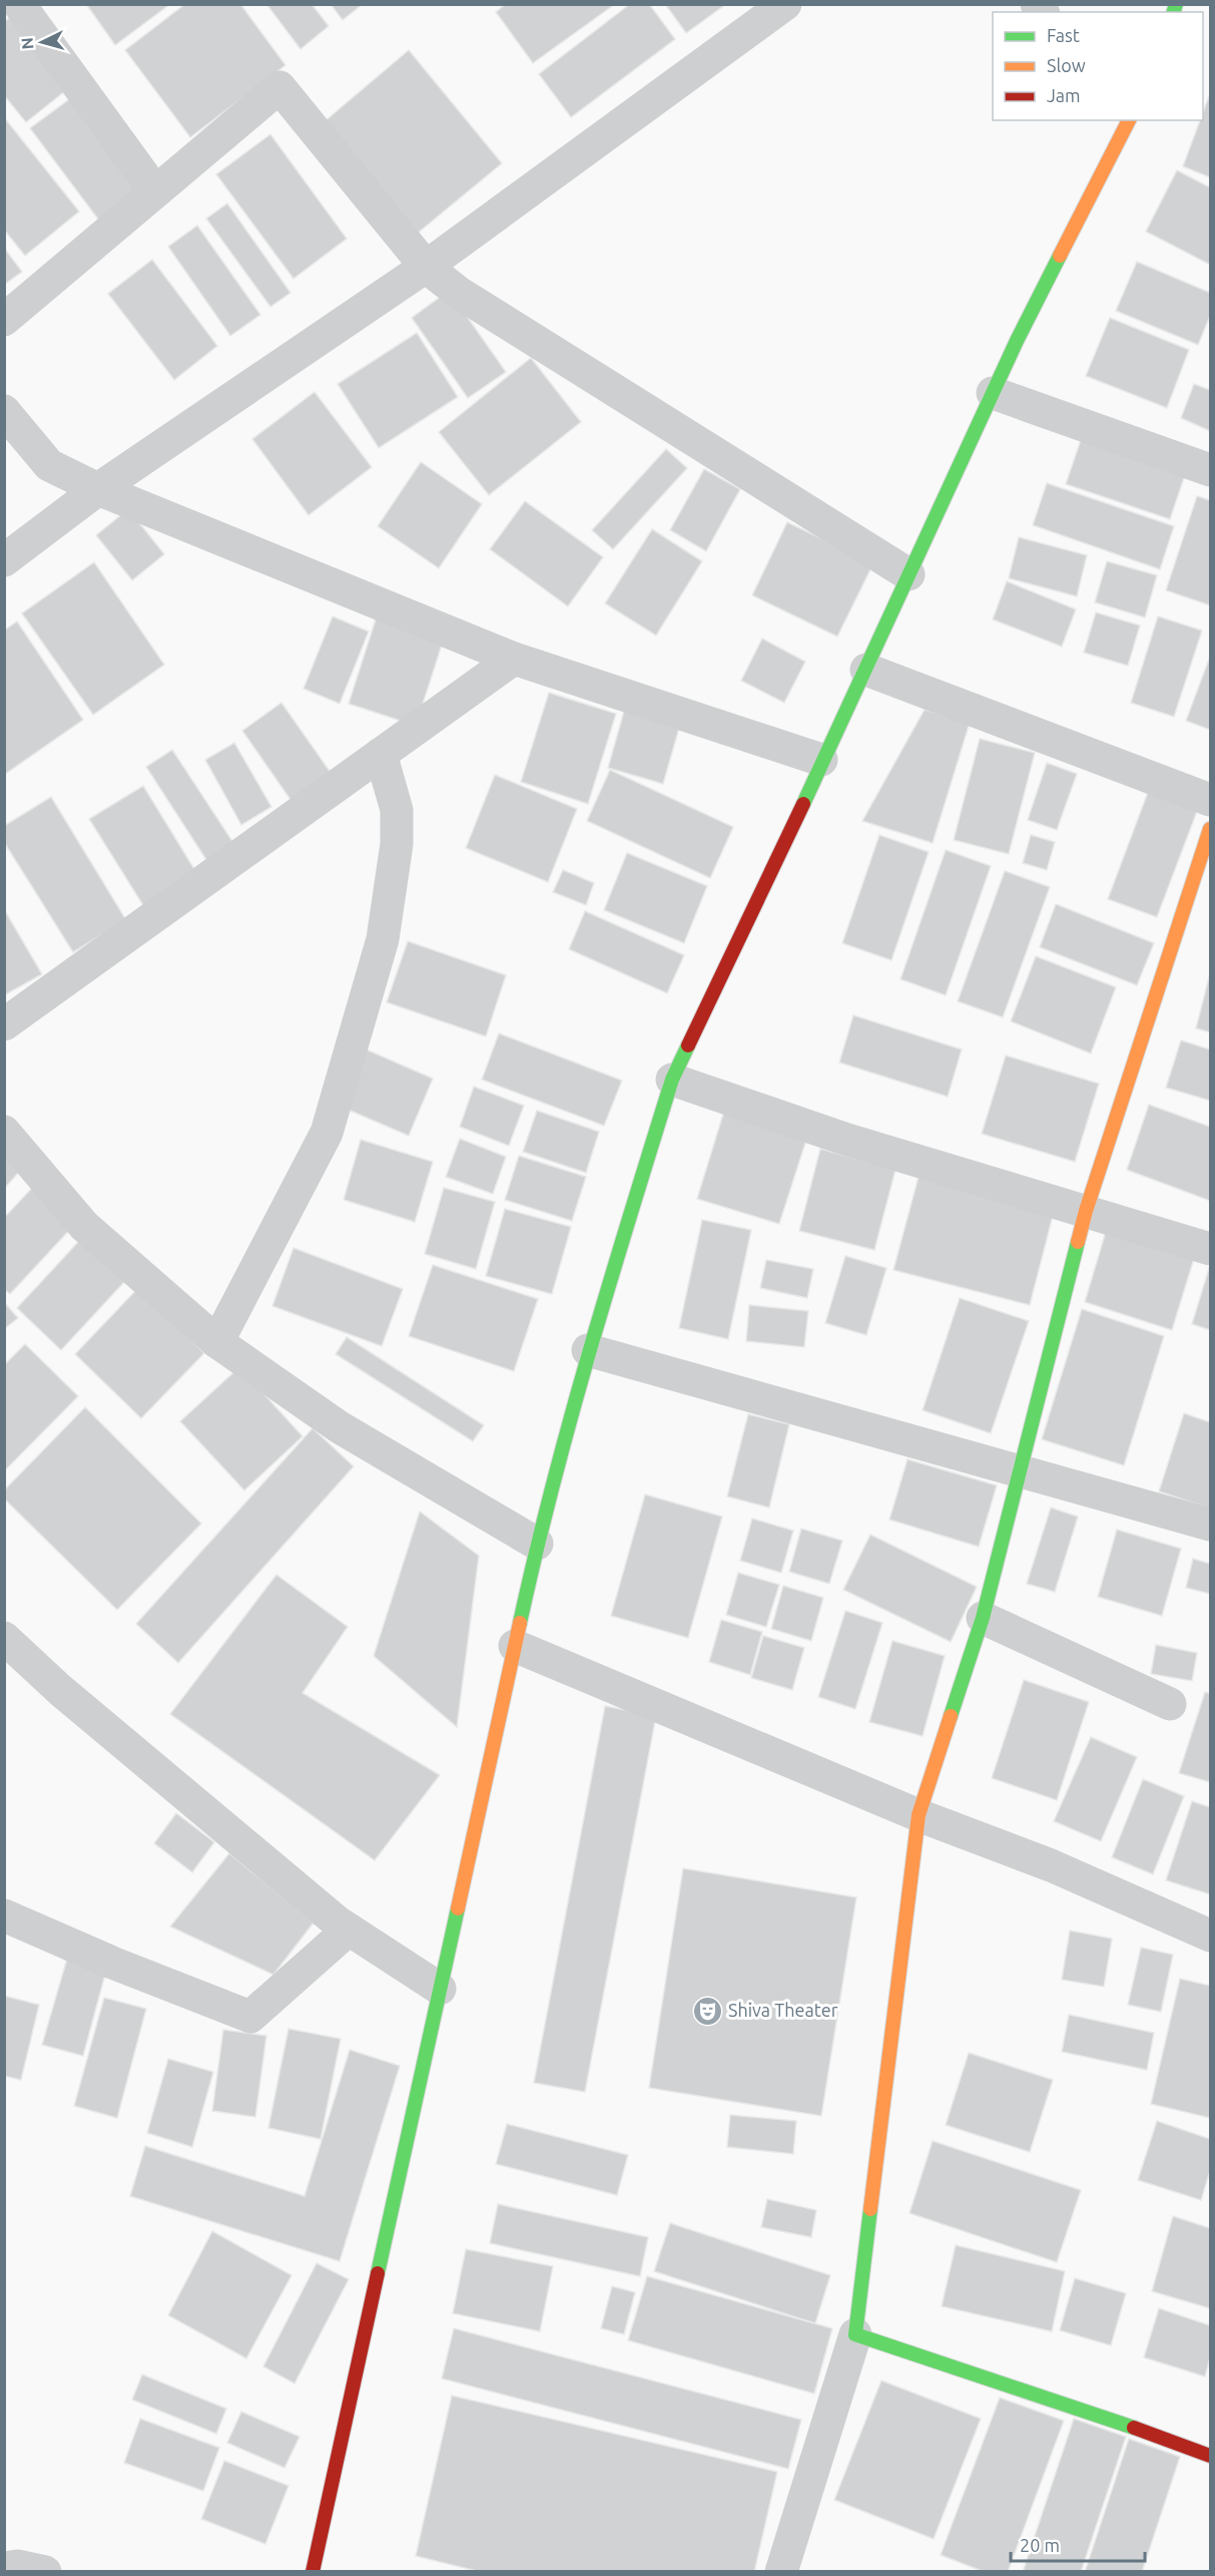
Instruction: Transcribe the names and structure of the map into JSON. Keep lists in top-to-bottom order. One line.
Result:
{"places":{"theatre":["Shiva Theater"]},"legend":["Fast","Slow","Jam"],"scale_bar":"20 m","north":"left"}
